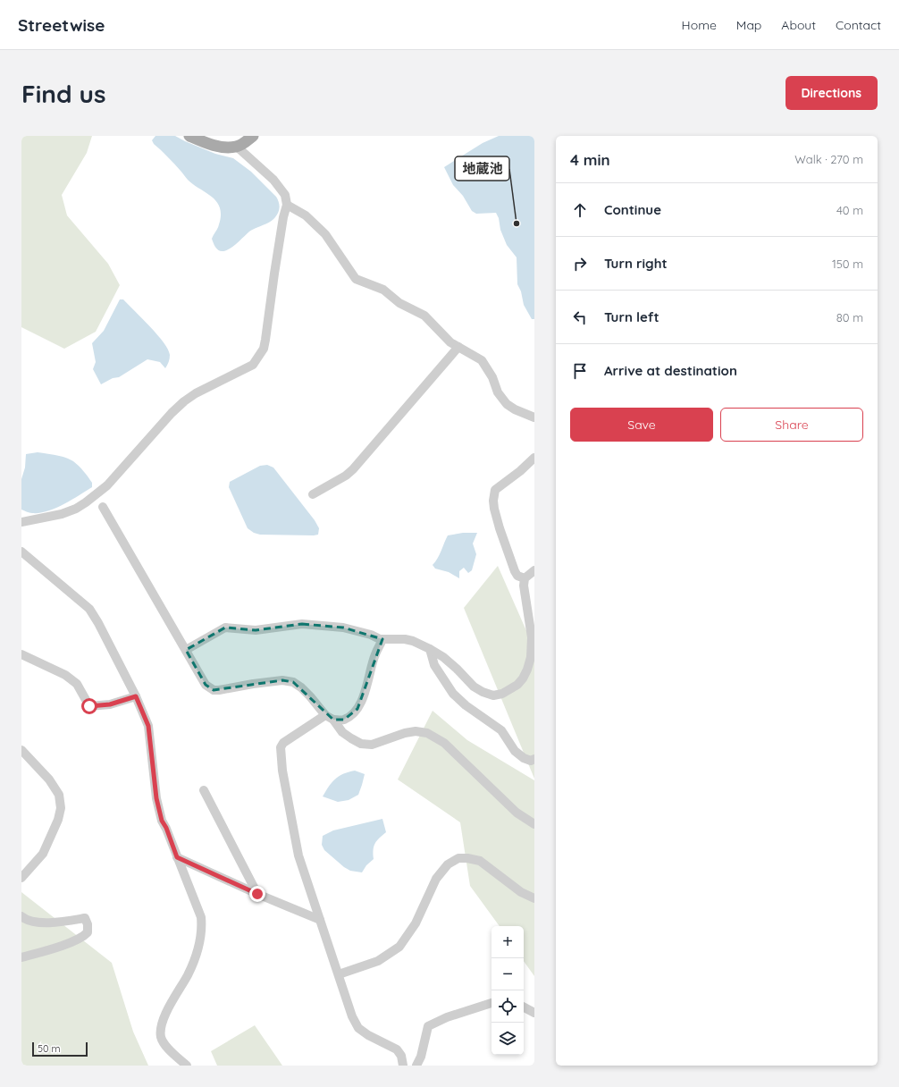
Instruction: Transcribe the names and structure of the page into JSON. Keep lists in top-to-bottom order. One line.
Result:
{"places":["地蔵池"],"scale_bar":"50 m","page":{"header":"Streetwise","nav":["Home","Map","About","Contact"],"buttons":["Directions",["Save","Share"]],"title":"Find us","heading":["4 min","Walk · 270 m"],"list":[["Continue","40 m"],["Turn right","150 m"],["Turn left","80 m"],"Arrive at destination"],"map_buttons":["+","−"],"scale":"50 m"}}
